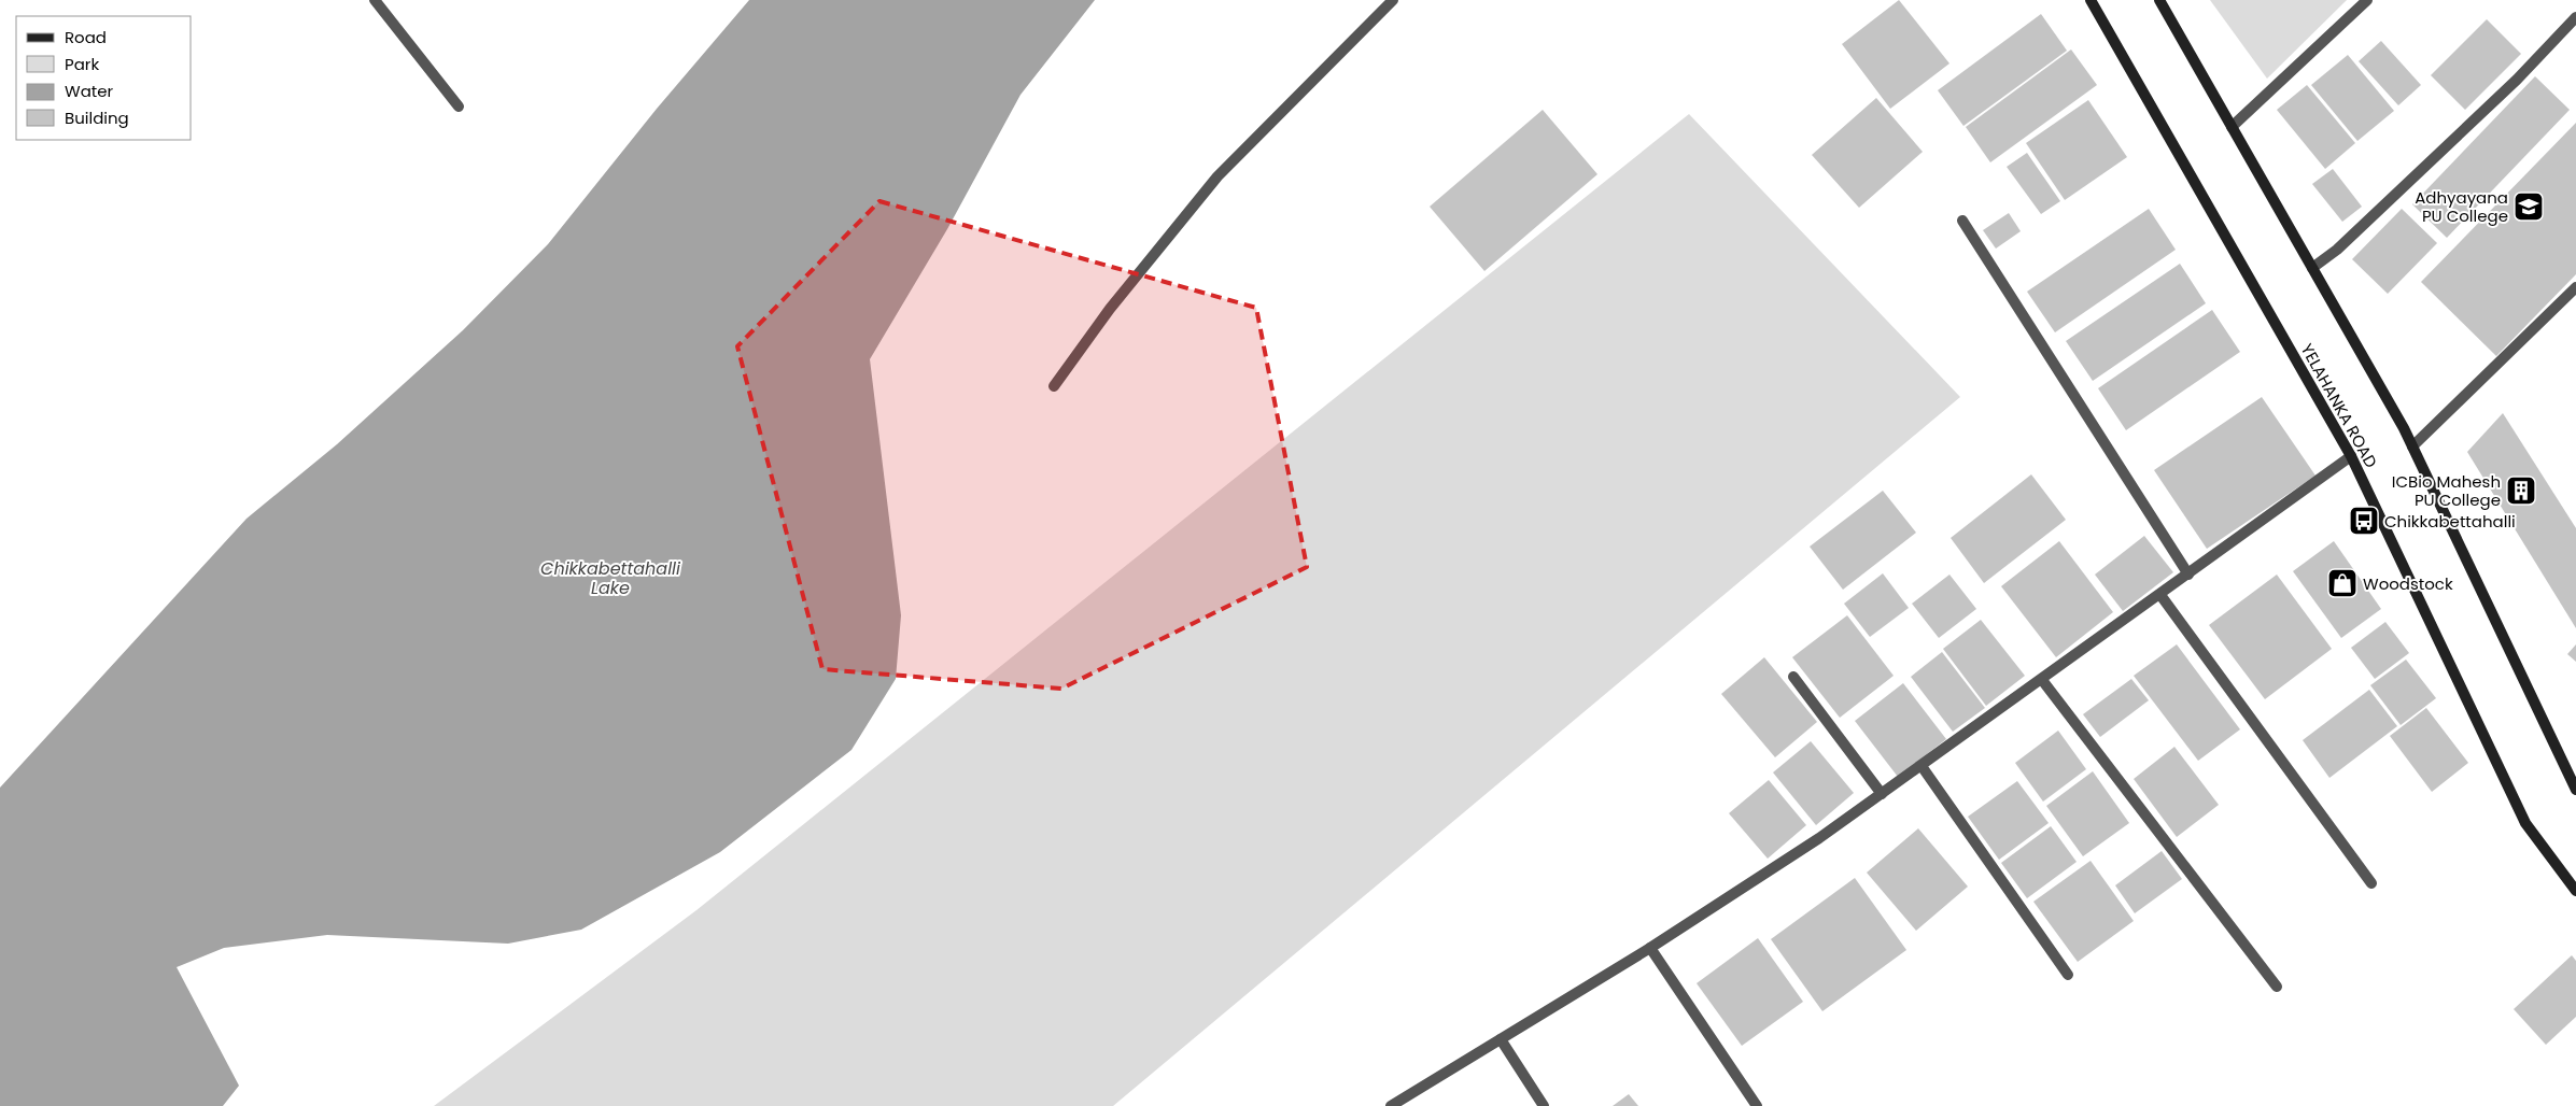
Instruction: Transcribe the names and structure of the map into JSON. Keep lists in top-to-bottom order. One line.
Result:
{"streets":{"main road":["YELAHANKA ROAD"]},"water":["Chikkabettahalli Lake"],"places":{"school or university":["Adhyayana PU College"],"building":["ICBio Mahesh PU College"],"bus stop":["Chikkabettahalli"],"shop":["Woodstock"]},"legend":["Road","Park","Water","Building"]}
